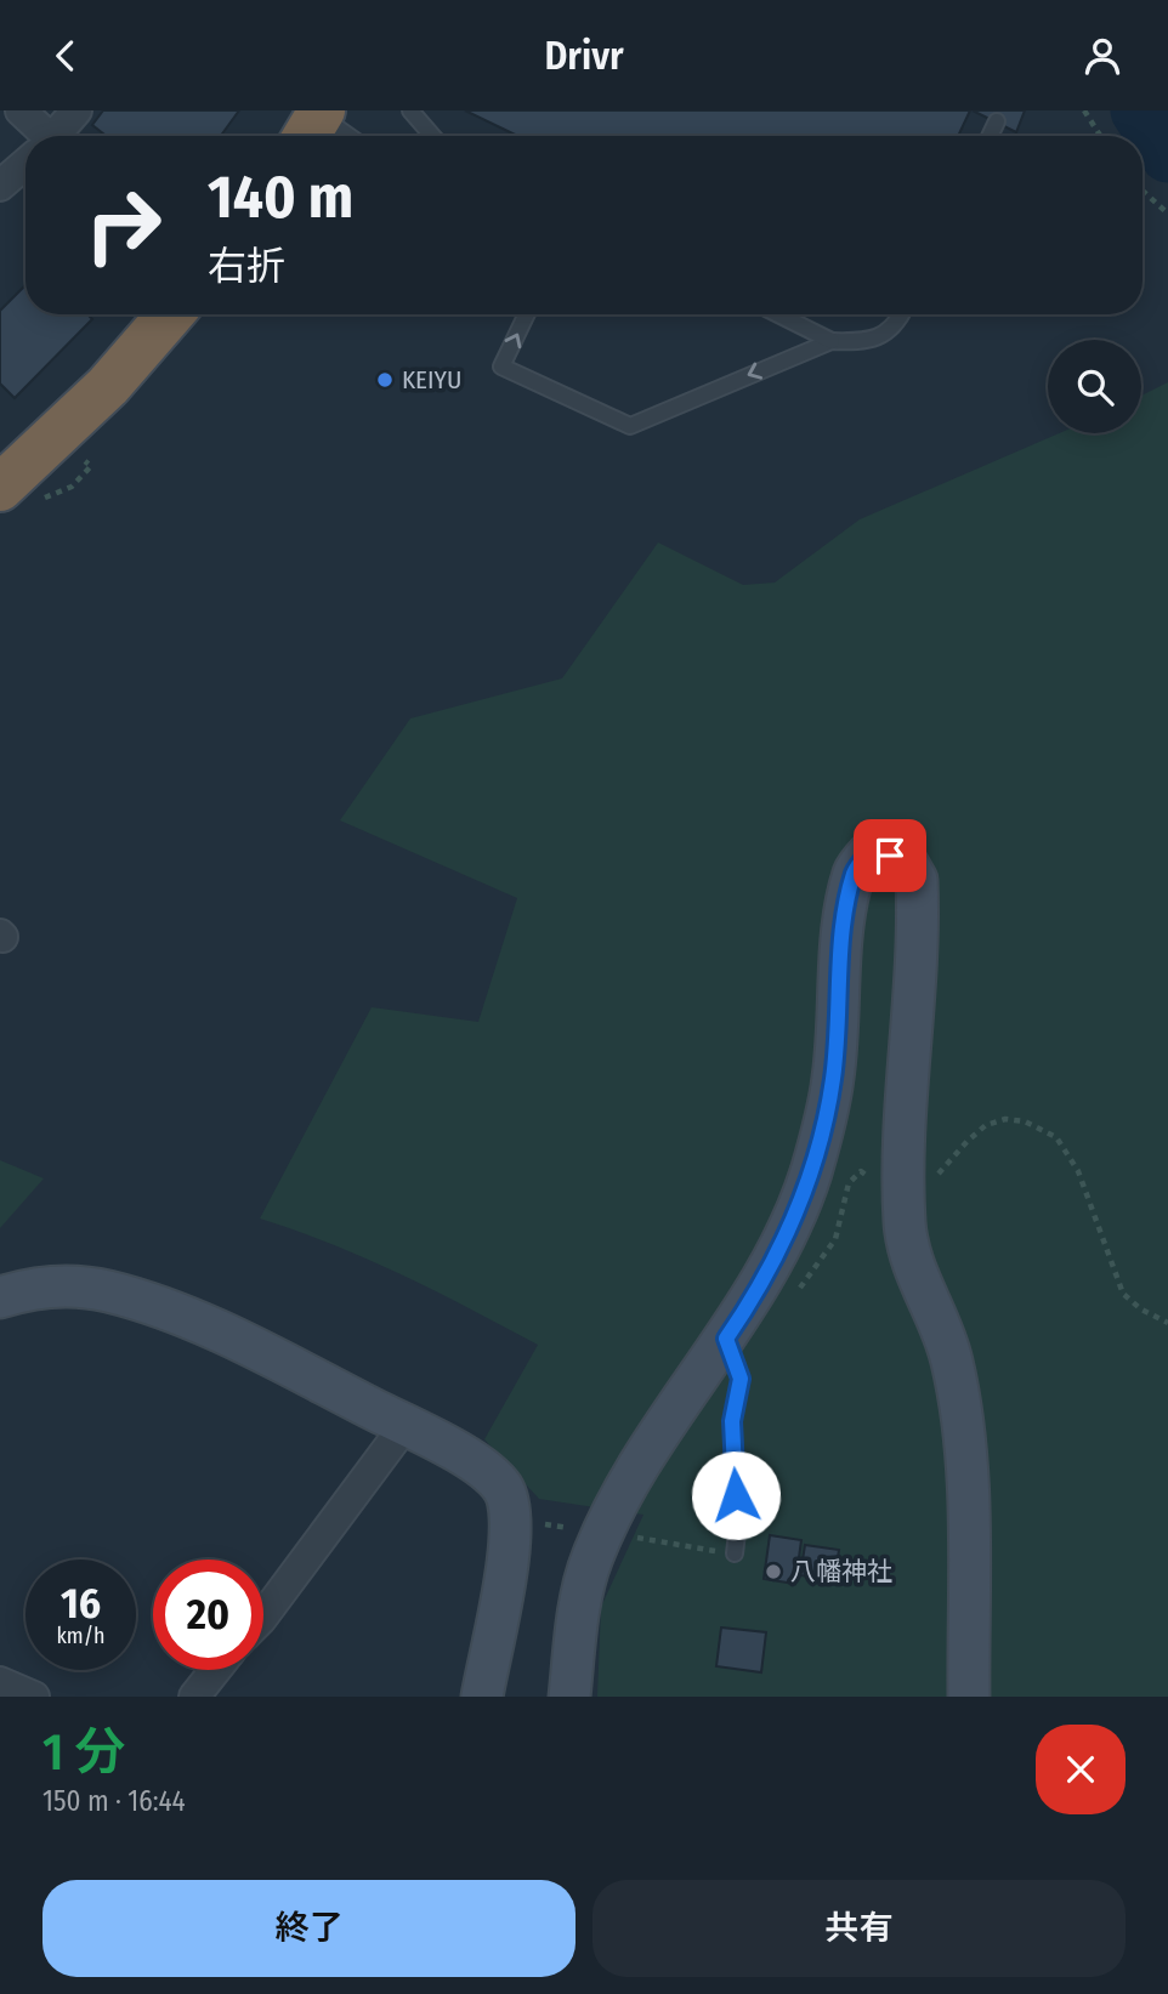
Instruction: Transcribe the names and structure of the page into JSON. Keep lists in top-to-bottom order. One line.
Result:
{"places":["KEIYU","八幡神社"],"page":{"header":"Drivr","turn":["140 m","右折"],"speed":"16 km/h","limit":"20","heading":["1 分","150 m · 16:44"],"buttons":["終了","共有"]}}
